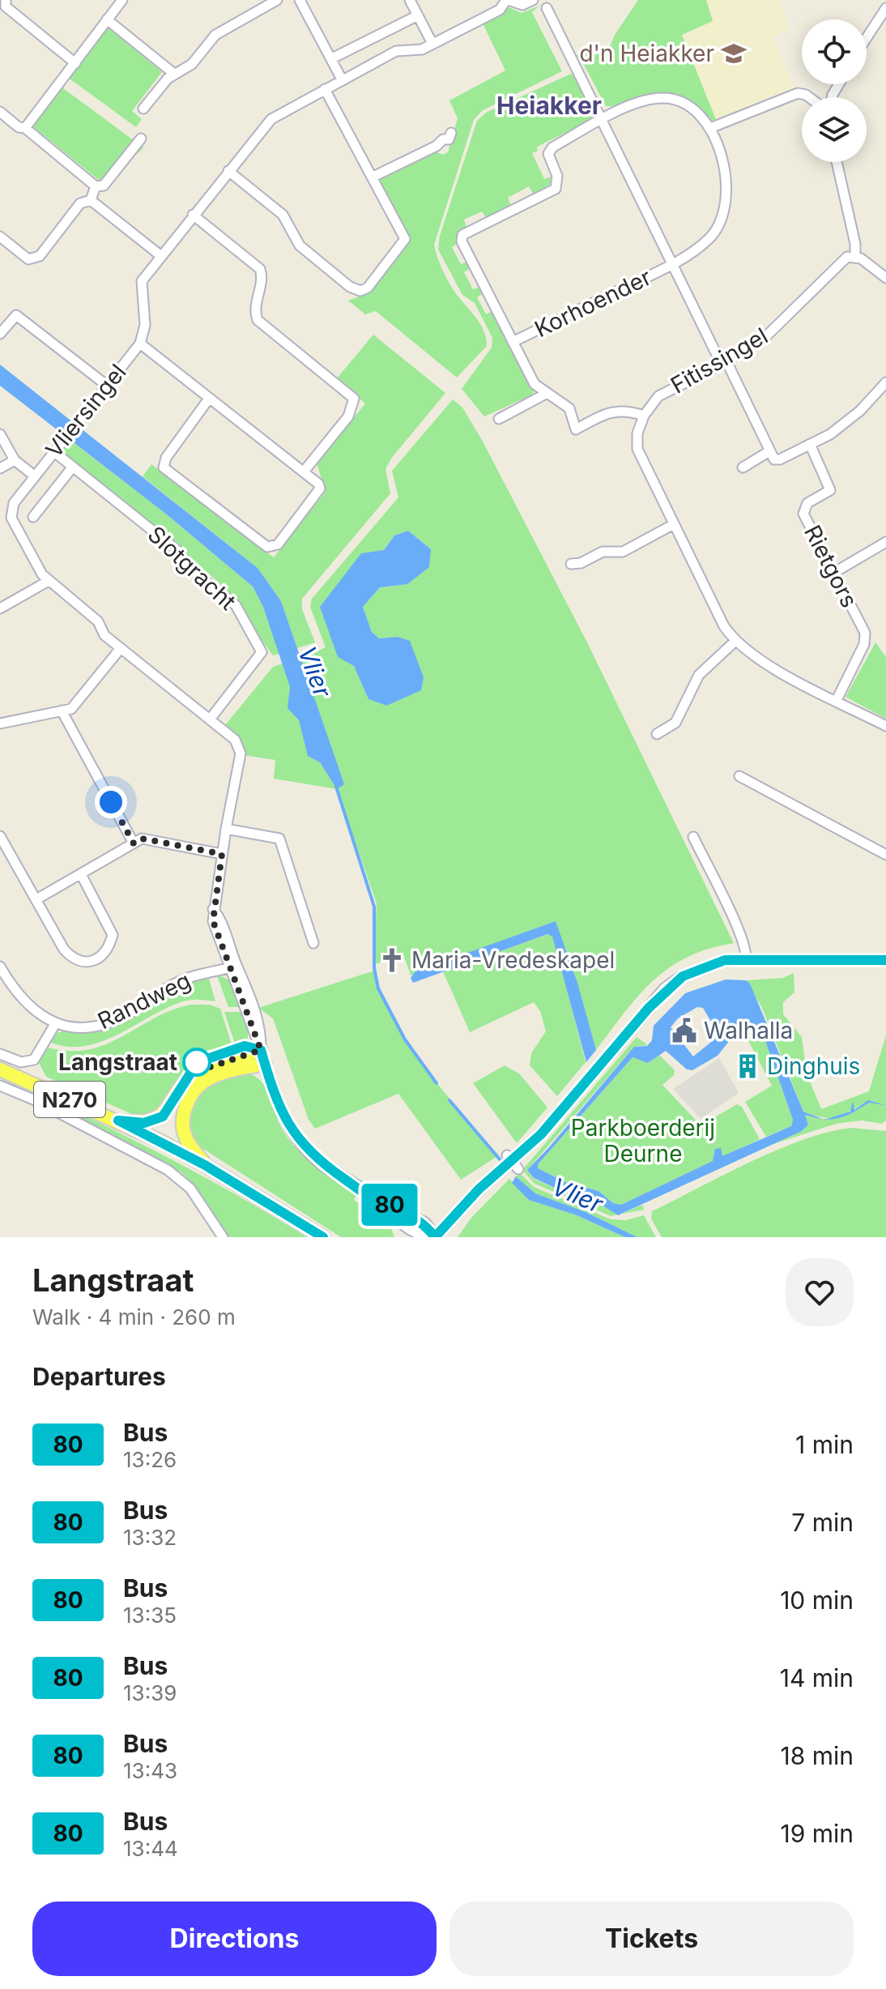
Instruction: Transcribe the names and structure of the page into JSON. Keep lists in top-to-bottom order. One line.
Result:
{"streets":{"main road":["N270"],"street":["Korhoender","Fitissingel","Vliersingel","Rietgors","Slotgracht","Randweg"]},"crossings":[["Korhoender","Fitissingel"],["Fitissingel","Rietgors"],["Vliersingel","Slotgracht"],["Vliersingel","Randweg"],["Vliersingel","N270"]],"districts":["Heiakker"],"water":["Vlier"],"parks":["Parkboerderij Deurne"],"places":{"school or university":["d'n Heiakker"],"church":["Maria-Vredeskapel"],"public building":["Walhalla"],"other":["Langstraat"],"building":["Dinghuis"]},"lines":["bus line 80"],"page":{"on_map":"80","heading":[["Langstraat","Walk · 4 min · 260 m"],"Departures"],"list":[{"mark":"80","name":"Bus","note":"13:26","value":"1 min"},{"mark":"80","name":"Bus","note":"13:32","value":"7 min"},{"mark":"80","name":"Bus","note":"13:35","value":"10 min"},{"mark":"80","name":"Bus","note":"13:39","value":"14 min"},{"mark":"80","name":"Bus","note":"13:43","value":"18 min"},{"mark":"80","name":"Bus","note":"13:44","value":"19 min"}],"buttons":["Directions","Tickets"]}}
